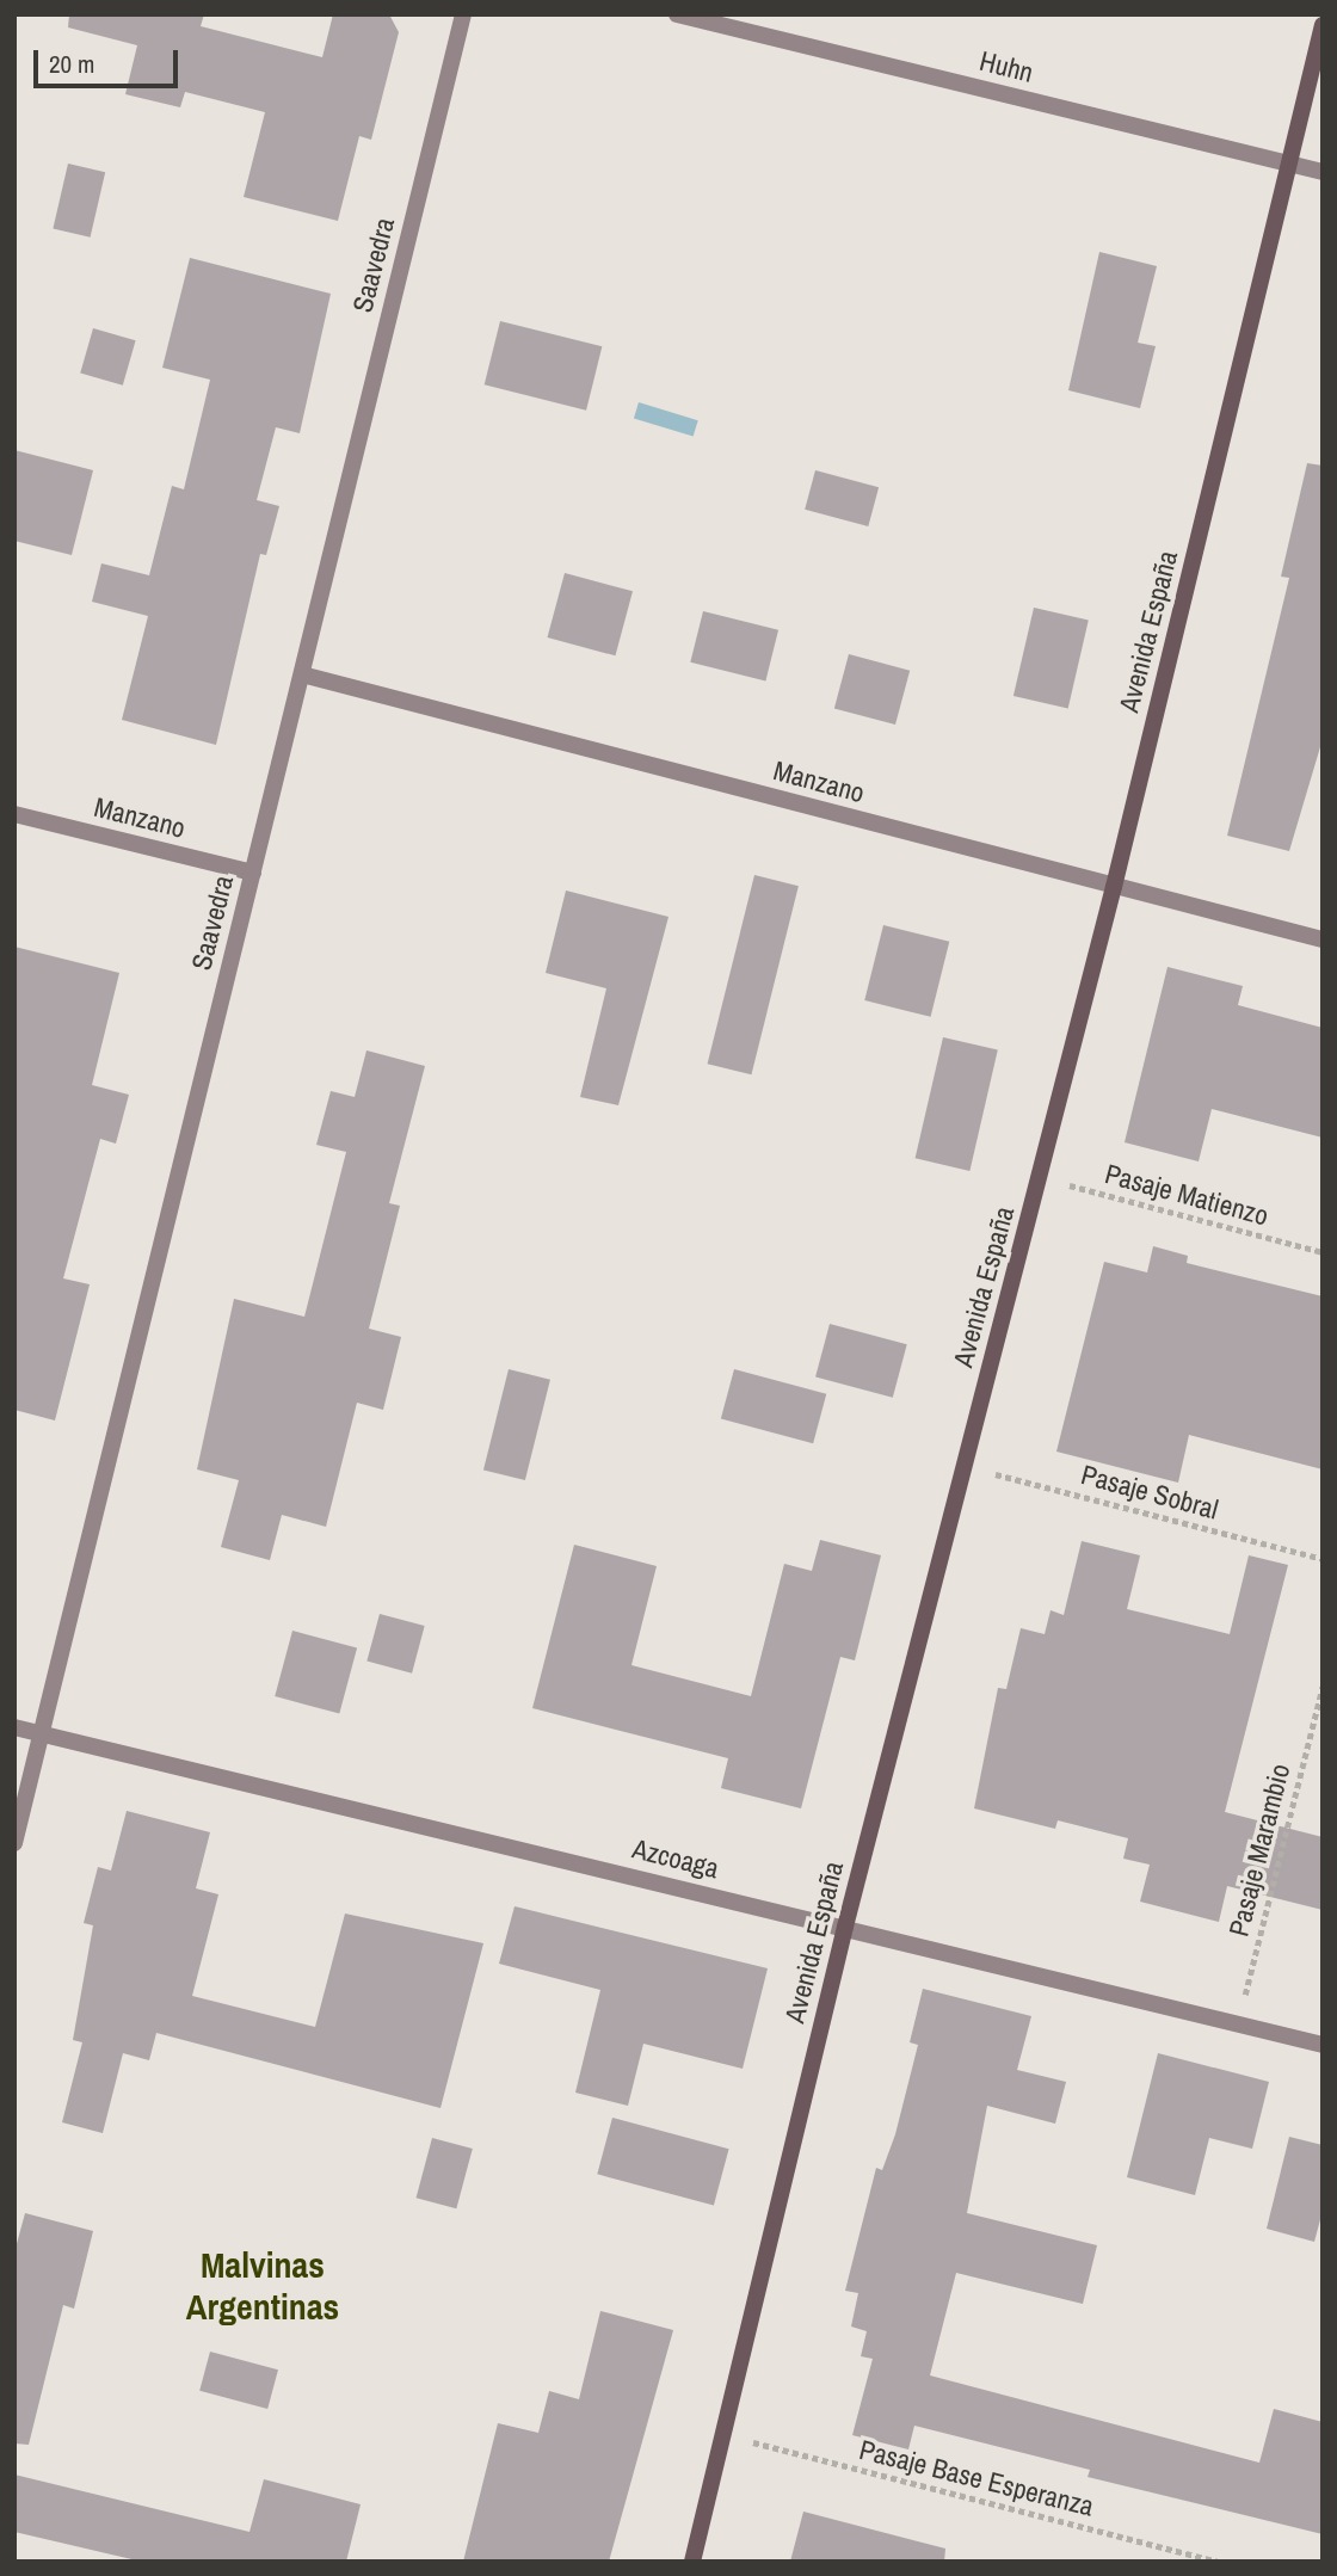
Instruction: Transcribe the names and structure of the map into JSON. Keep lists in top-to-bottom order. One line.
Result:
{"streets":{"main road":["Avenida España"],"street":["Huhn","Saavedra","Manzano","Azcoaga"],"path":["Pasaje Matienzo","Pasaje Sobral","Pasaje Marambio","Pasaje Base Esperanza"]},"crossings":[["Huhn","Avenida España"],["Saavedra","Manzano"],["Saavedra","Azcoaga"],["Avenida España","Manzano"],["Avenida España","Pasaje Matienzo"],["Avenida España","Pasaje Sobral"],["Avenida España","Azcoaga"],["Avenida España","Pasaje Base Esperanza"],["Pasaje Marambio","Azcoaga"]],"districts":["Malvinas Argentinas"],"scale_bar":"20 m"}
